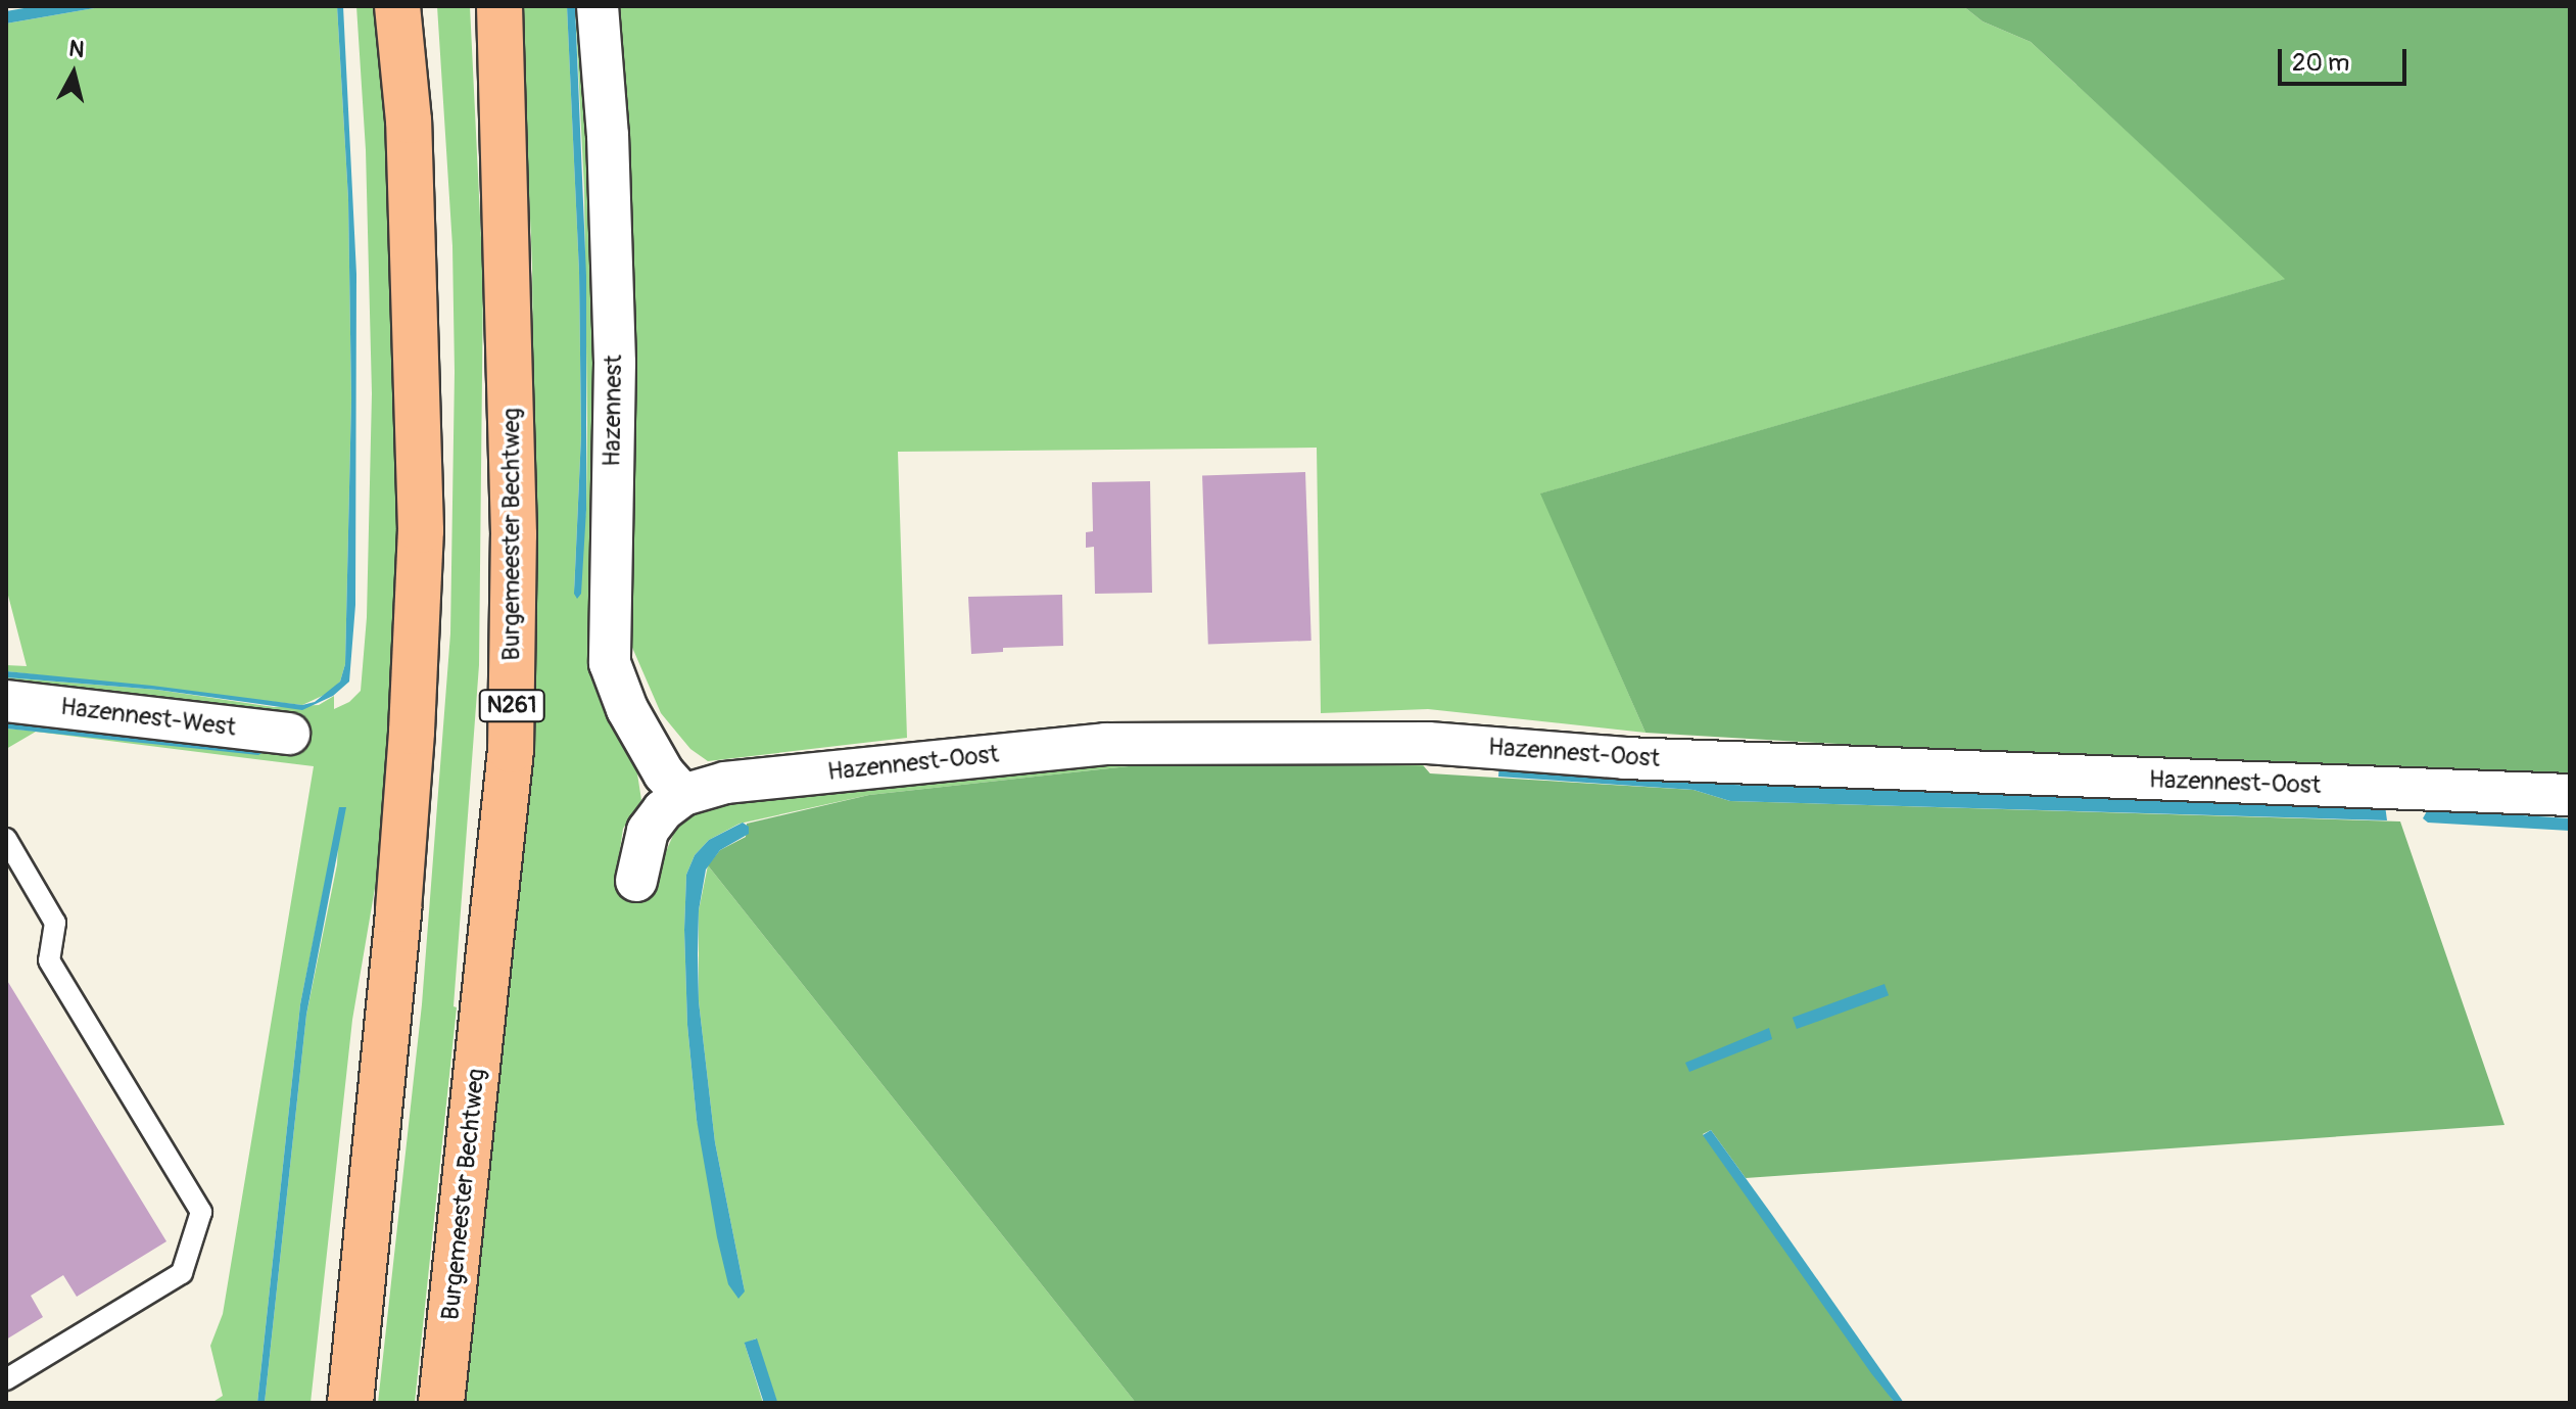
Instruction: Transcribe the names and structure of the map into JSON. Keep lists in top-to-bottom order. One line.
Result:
{"streets":{"main road":["Burgemeester Bechtweg","N261"],"street":["Hazennest","Hazennest-West","Hazennest-Oost"]},"crossings":[["Hazennest","Hazennest-Oost"]],"scale_bar":"20 m","north":"top"}
